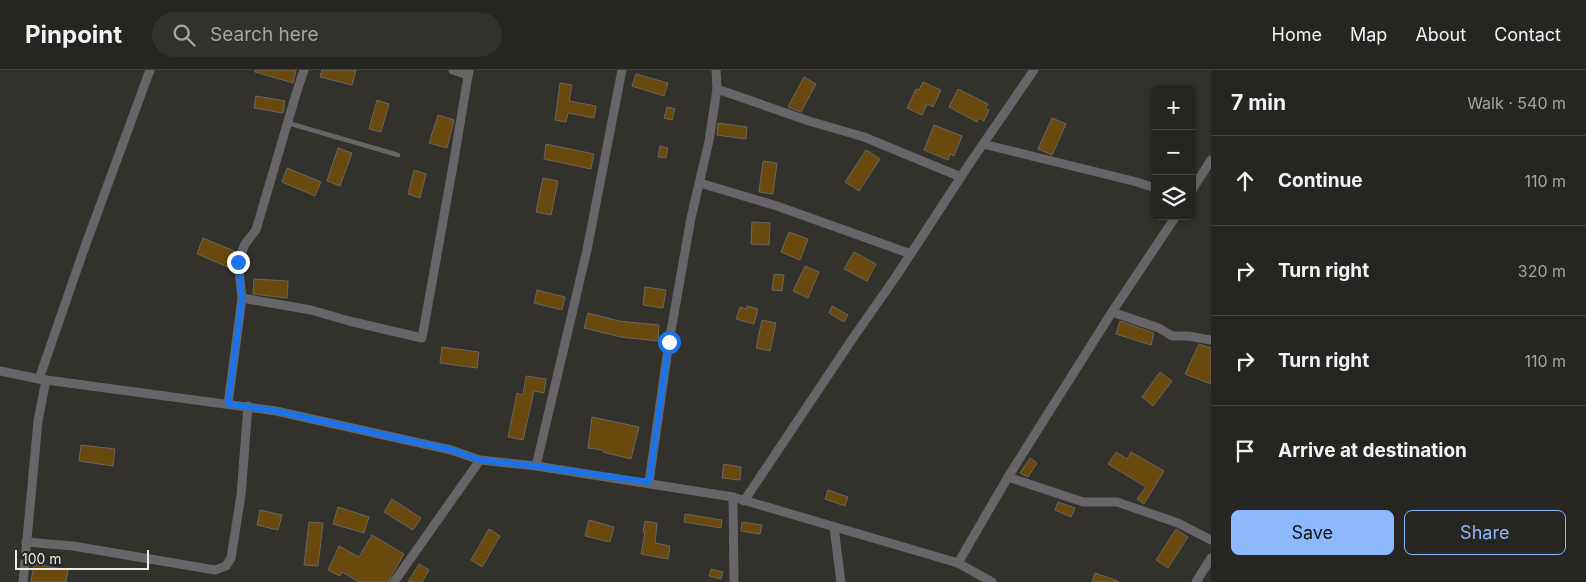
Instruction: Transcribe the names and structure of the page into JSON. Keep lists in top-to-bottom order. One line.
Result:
{"scale_bar":"100 m","page":{"header":"Pinpoint","search":"Search here","nav":["Home","Map","About","Contact"],"heading":["7 min","Walk · 540 m"],"map_buttons":["+","−"],"list":[["Continue","110 m"],["Turn right","320 m"],["Turn right","110 m"],"Arrive at destination"],"buttons":["Save","Share"],"scale":"100 m"}}
